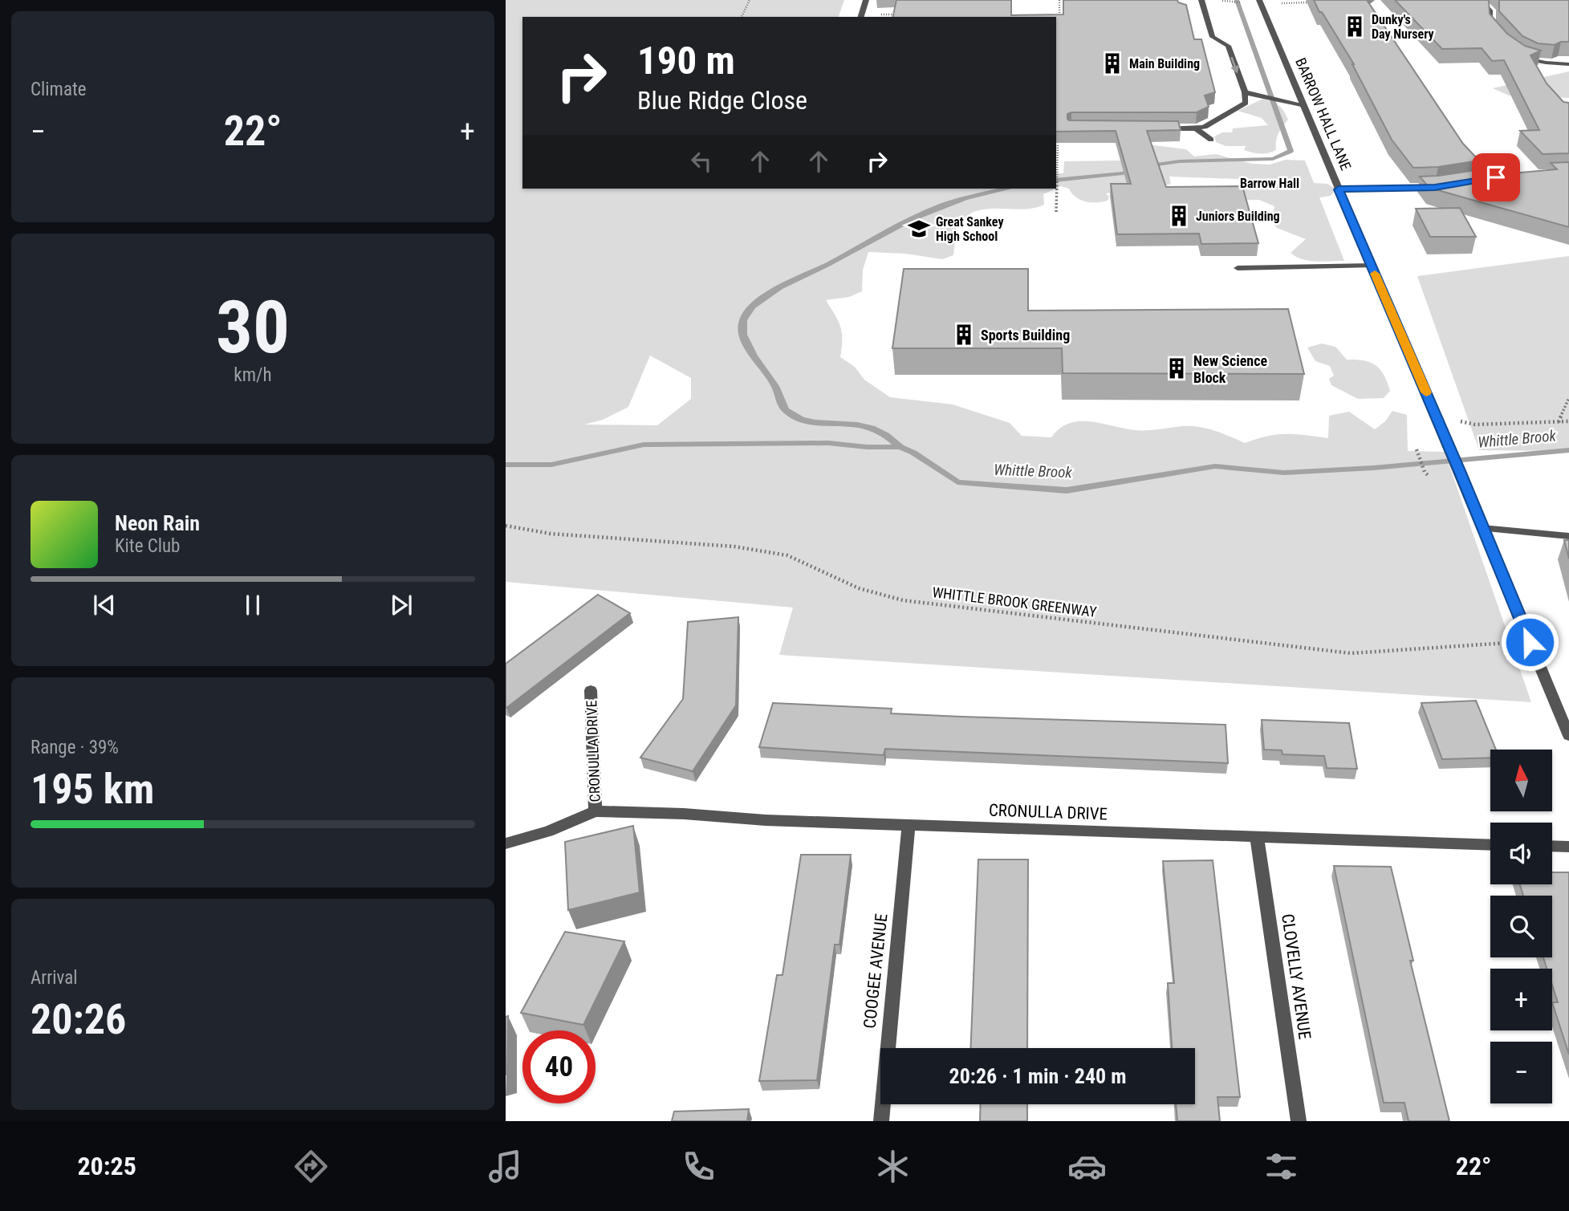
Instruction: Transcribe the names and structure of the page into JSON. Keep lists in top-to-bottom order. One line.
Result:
{"streets":{"street":["BARROW HALL LANE","CRONULLA DRIVE","COOGEE AVENUE","CLOVELLY AVENUE"],"path":["WHITTLE BROOK GREENWAY"]},"crossings":[["BARROW HALL LANE","WHITTLE BROOK GREENWAY"],["CRONULLA DRIVE","COOGEE AVENUE"],["CRONULLA DRIVE","CLOVELLY AVENUE"]],"districts":["Barrow Hall"],"water":["Whittle Brook"],"places":{"building":["Dunky's Day Nursery","Main Building","Juniors Building","Sports Building","New Science Block"],"school or university":["Great Sankey High School"]},"north":"top","page":{"tile":["Climate",["30","km/h"],["Range · 39%","195 km"],["Arrival","20:26"]],"turn":["190 m","Blue Ridge Close"],"heat":["−","22°","+"],"song":["Neon Rain","Kite Club"],"map_buttons":["+","−"],"limit":"40","trip":"20:26 · 1 min · 240 m","tabs":["20:25","22°"]}}
